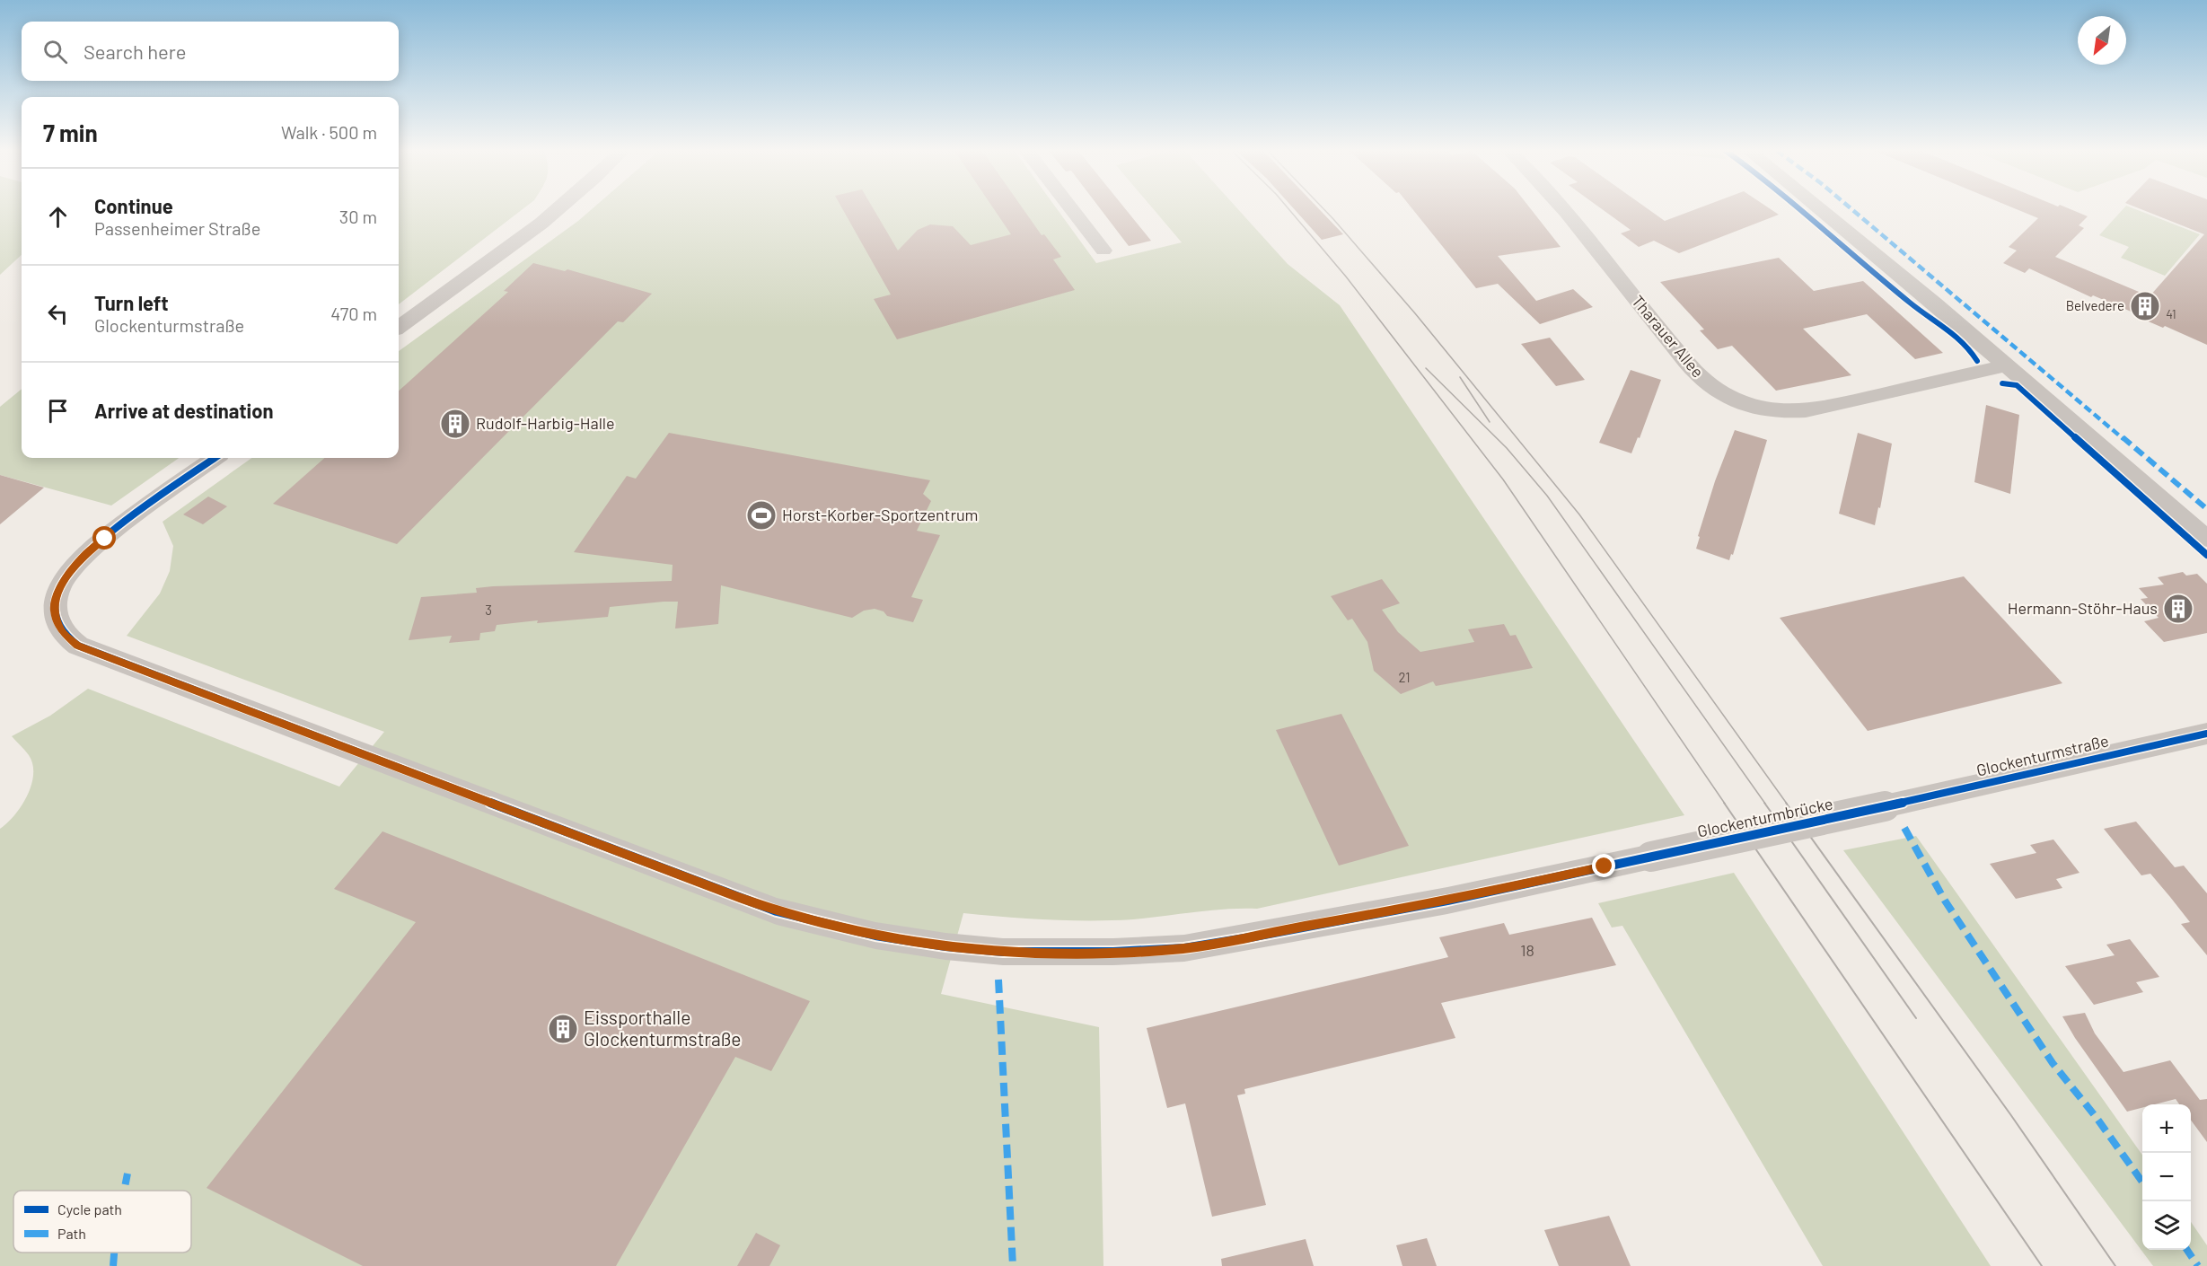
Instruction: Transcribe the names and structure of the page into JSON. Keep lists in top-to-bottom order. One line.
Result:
{"streets":{"street":["Tharauer Allee","Glockenturmstraße","Glockenturmbrücke"]},"crossings":[["Glockenturmstraße","Glockenturmbrücke"]],"places":{"building":["Belvedere","Rudolf-Harbig-Halle","Hermann-Stöhr-Haus","Eissporthalle Glockenturmstraße"],"sports":["Horst-Korber-Sportzentrum"]},"house_numbers":["41","3","21","18"],"legend":["Cycle path","Path"],"north":"bottom left","page":{"search":"Search here","heading":["7 min","Walk · 500 m"],"list":[["Continue","Passenheimer Straße","30 m"],["Turn left","Glockenturmstraße","470 m"],"Arrive at destination"],"map_buttons":["+","−"]}}
